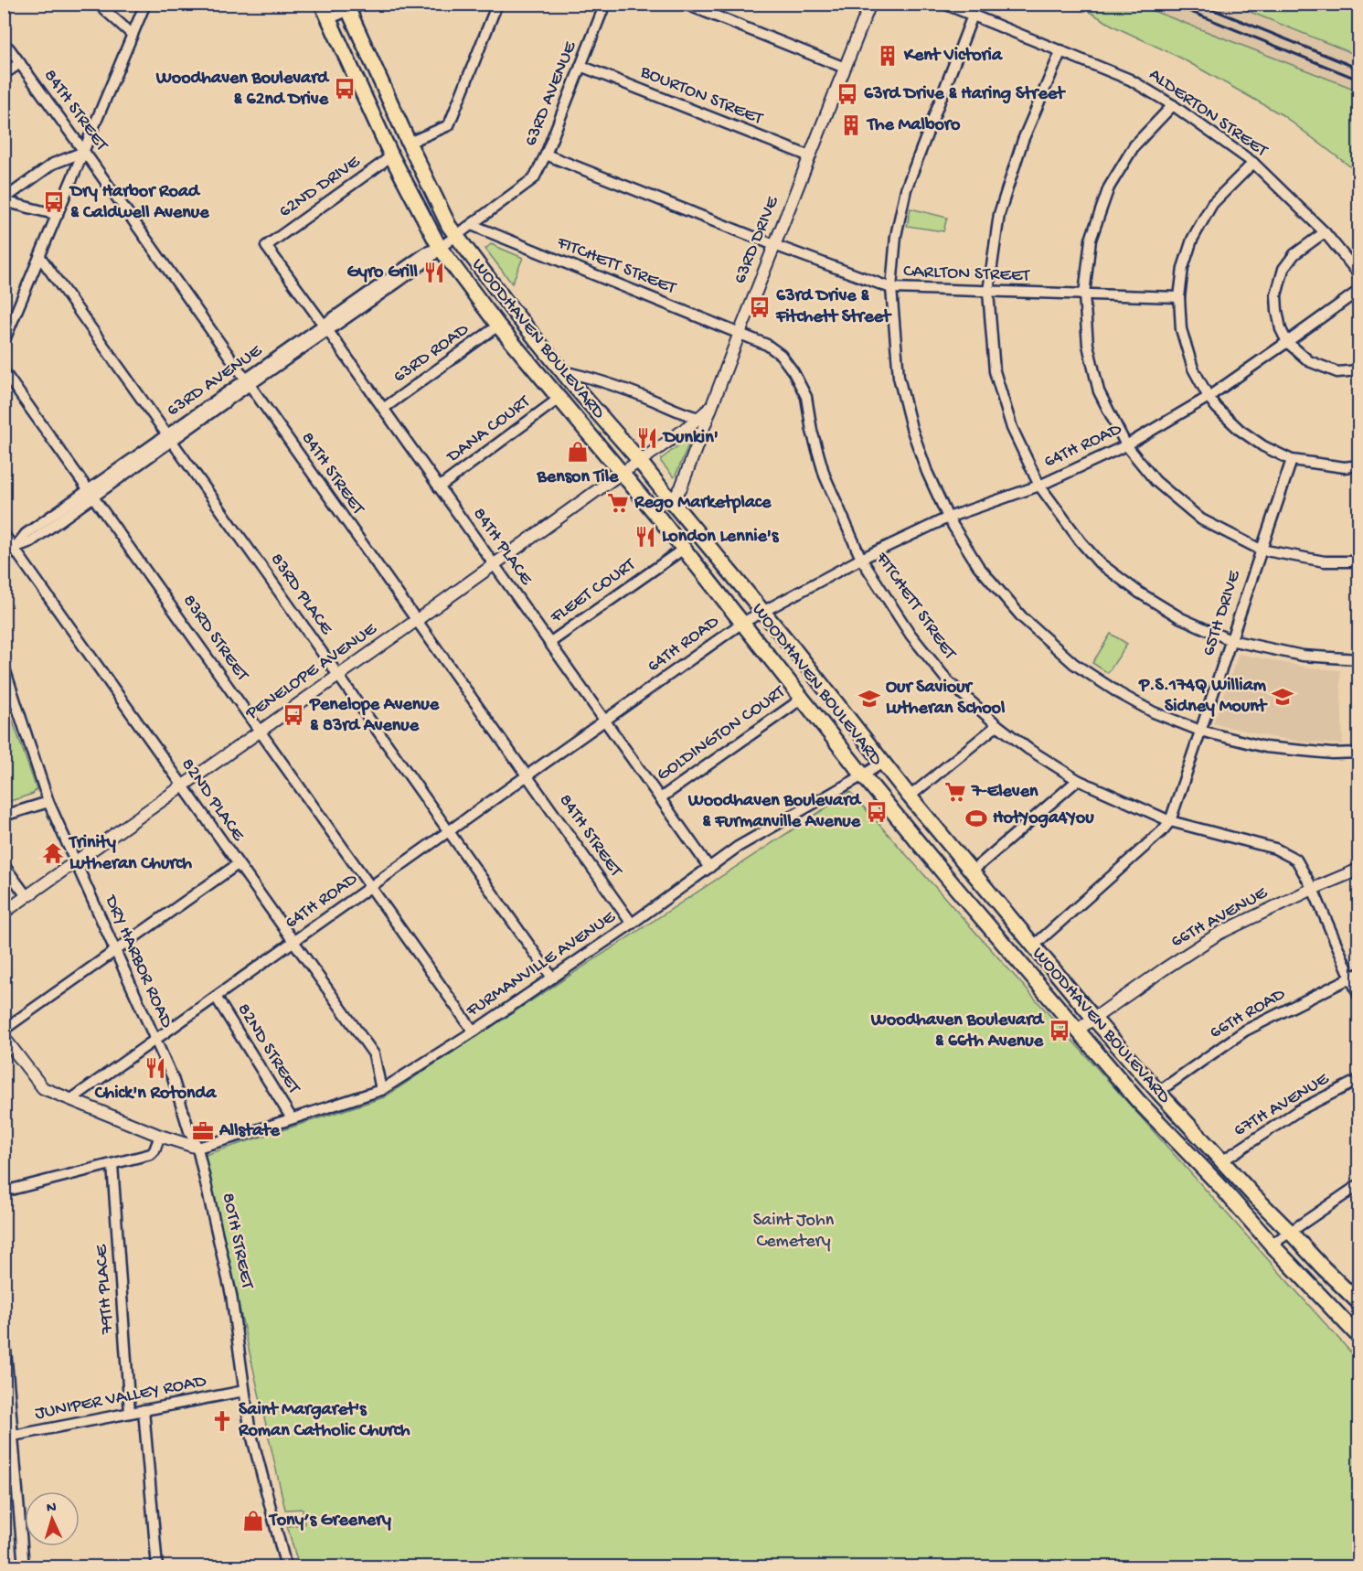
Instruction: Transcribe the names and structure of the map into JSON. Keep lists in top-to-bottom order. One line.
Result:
{"streets":{"main road":["WOODHAVEN BOULEVARD"],"street":["63RD AVENUE","BOURTON STREET","84TH STREET","ALDERTON STREET","62ND DRIVE","63RD DRIVE","FITCHETT STREET","CARLTON STREET","63RD ROAD","DANA COURT","64TH ROAD","84TH PLACE","FLEET COURT","83RD PLACE","65TH DRIVE","83RD STREET","PENELOPE AVENUE","GOLDINGTON COURT","82ND PLACE","66TH AVENUE","DRY HARBOR ROAD","FURMANVILLE AVENUE","66TH ROAD","82ND STREET","67TH AVENUE","80TH STREET","79TH PLACE","JUNIPER VALLEY ROAD"]},"crossings":[["63RD AVENUE","BOURTON STREET"],["63RD AVENUE","84TH STREET"],["63RD AVENUE","FITCHETT STREET"],["63RD AVENUE","CARLTON STREET"],["63RD AVENUE","WOODHAVEN BOULEVARD"],["63RD AVENUE","84TH PLACE"],["63RD AVENUE","83RD PLACE"],["63RD AVENUE","83RD STREET"],["63RD AVENUE","82ND PLACE"],["BOURTON STREET","63RD DRIVE"],["84TH STREET","64TH ROAD"],["84TH STREET","PENELOPE AVENUE"],["84TH STREET","FURMANVILLE AVENUE"],["62ND DRIVE","WOODHAVEN BOULEVARD"],["62ND DRIVE","84TH PLACE"],["63RD DRIVE","FITCHETT STREET"],["63RD DRIVE","CARLTON STREET"],["63RD DRIVE","WOODHAVEN BOULEVARD"],["63RD DRIVE","PENELOPE AVENUE"],["FITCHETT STREET","64TH ROAD"],["FITCHETT STREET","65TH DRIVE"],["FITCHETT STREET","66TH AVENUE"],["FITCHETT STREET","66TH ROAD"],["WOODHAVEN BOULEVARD","63RD ROAD"],["WOODHAVEN BOULEVARD","DANA COURT"],["WOODHAVEN BOULEVARD","64TH ROAD"],["WOODHAVEN BOULEVARD","FLEET COURT"],["WOODHAVEN BOULEVARD","65TH DRIVE"],["WOODHAVEN BOULEVARD","PENELOPE AVENUE"],["WOODHAVEN BOULEVARD","GOLDINGTON COURT"],["WOODHAVEN BOULEVARD","66TH AVENUE"],["WOODHAVEN BOULEVARD","FURMANVILLE AVENUE"],["WOODHAVEN BOULEVARD","66TH ROAD"],["WOODHAVEN BOULEVARD","67TH AVENUE"],["63RD ROAD","84TH PLACE"],["DANA COURT","84TH PLACE"],["64TH ROAD","84TH PLACE"],["64TH ROAD","83RD PLACE"],["64TH ROAD","83RD STREET"],["64TH ROAD","82ND PLACE"],["64TH ROAD","DRY HARBOR ROAD"],["64TH ROAD","82ND STREET"],["84TH PLACE","FLEET COURT"],["84TH PLACE","PENELOPE AVENUE"],["84TH PLACE","GOLDINGTON COURT"],["84TH PLACE","FURMANVILLE AVENUE"],["83RD PLACE","PENELOPE AVENUE"],["83RD PLACE","FURMANVILLE AVENUE"],["83RD STREET","PENELOPE AVENUE"],["83RD STREET","FURMANVILLE AVENUE"],["PENELOPE AVENUE","82ND PLACE"],["PENELOPE AVENUE","DRY HARBOR ROAD"],["82ND PLACE","FURMANVILLE AVENUE"],["DRY HARBOR ROAD","FURMANVILLE AVENUE"],["DRY HARBOR ROAD","80TH STREET"],["FURMANVILLE AVENUE","82ND STREET"],["FURMANVILLE AVENUE","80TH STREET"],["80TH STREET","JUNIPER VALLEY ROAD"],["79TH PLACE","JUNIPER VALLEY ROAD"]],"parks":["Saint John Cemetery"],"places":{"building":["Kent Victoria","The Malboro"],"bus stop":["Woodhaven Boulevard & 62nd Drive","63rd Drive & Haring Street","Dry Harbor Road & Caldwell Avenue","63rd Drive & Fitchett Street","Penelope Avenue & 83rd Avenue","Woodhaven Boulevard & Furmanville Avenue","Woodhaven Boulevard & 66th Avenue"],"restaurant":["Gyro Grill","Dunkin'","London Lennie's","Chick'n Rotonda"],"shop":["Benson Tile","Tony’s Greenery"],"supermarket":["Rego Marketplace","7-Eleven"],"school or university":["P.S.174Q William Sidney Mount","Our Saviour Lutheran School"],"sports":["HotYoga4You"],"temple":["Trinity Lutheran Church"],"office":["Allstate"],"church":["Saint Margaret's Roman Catholic Church"]},"north":"top"}
